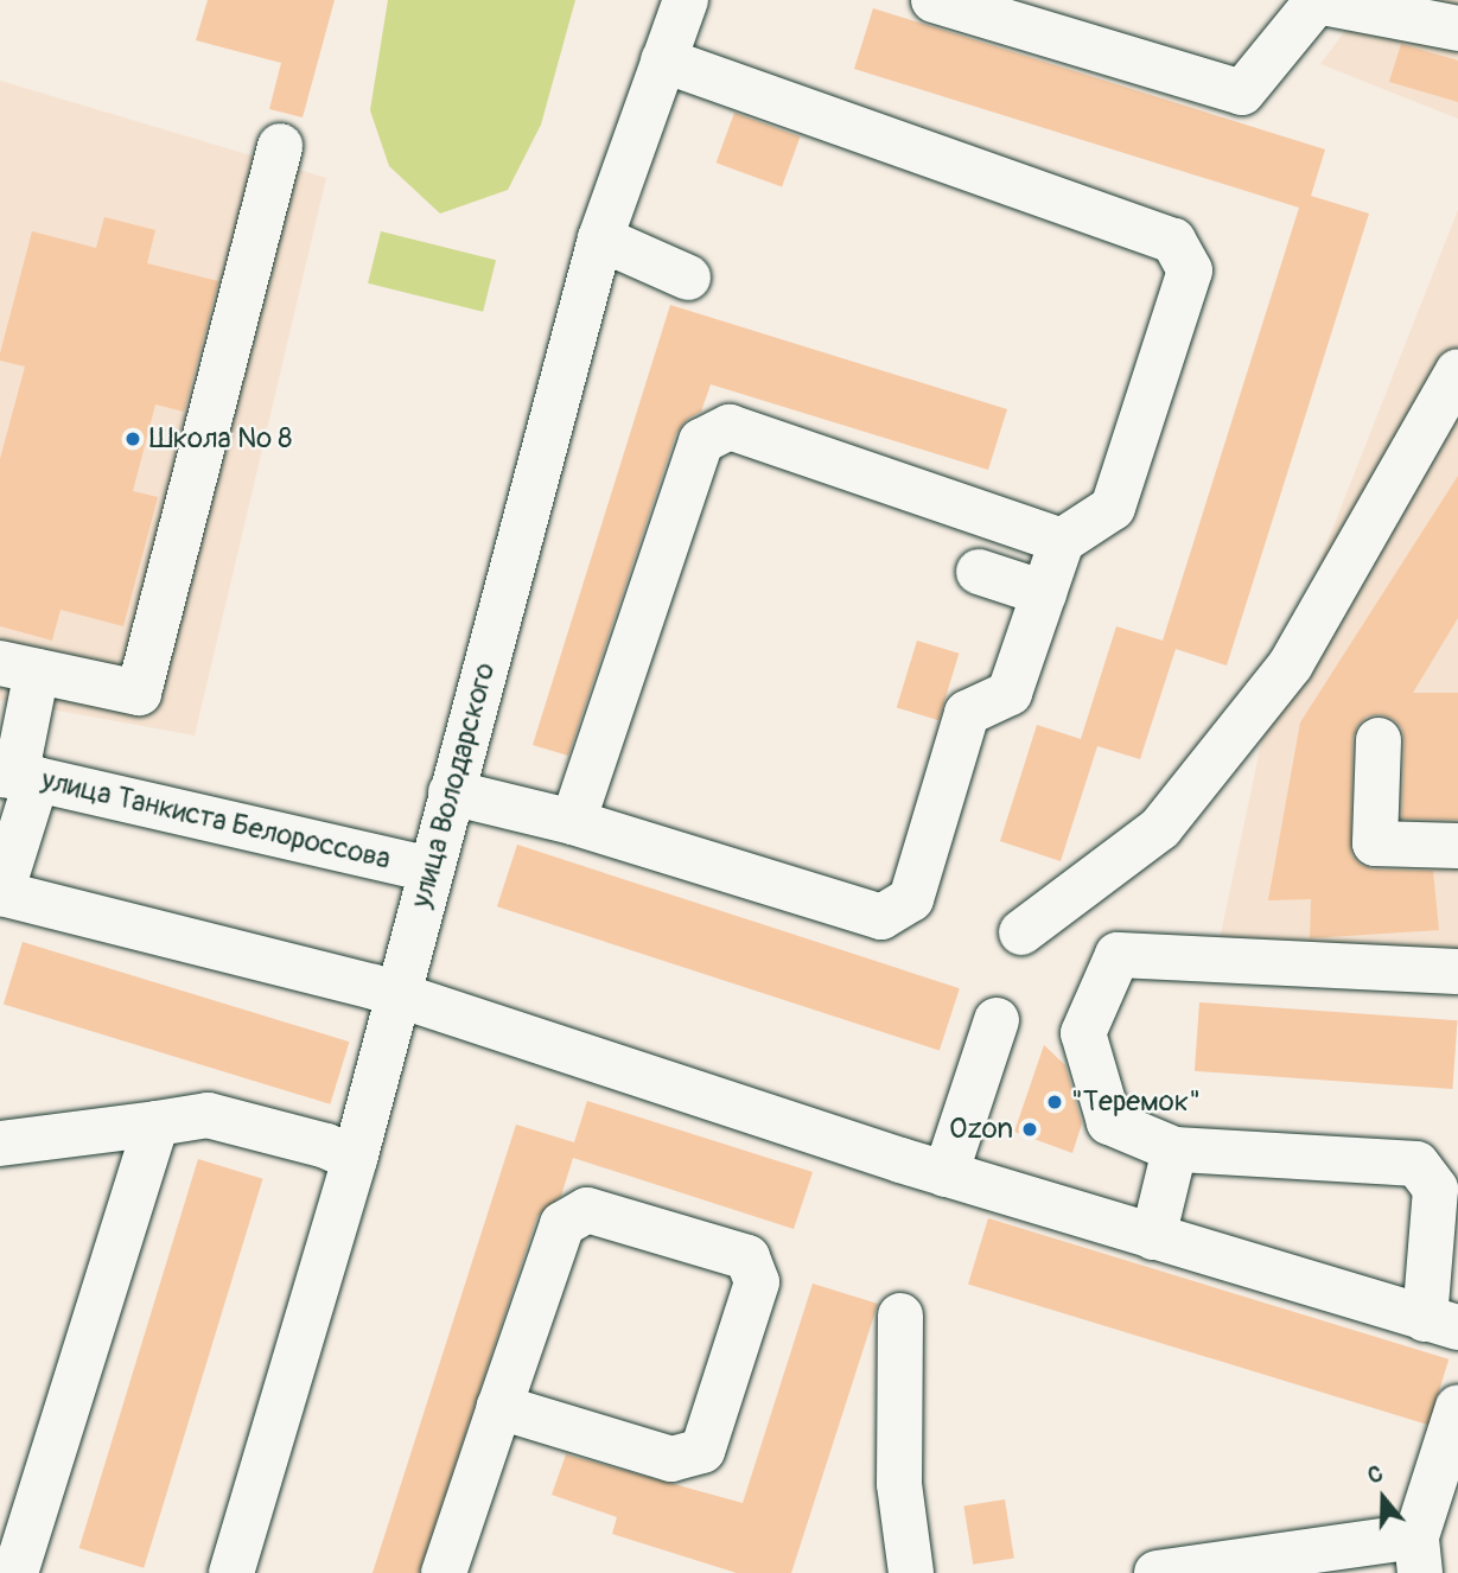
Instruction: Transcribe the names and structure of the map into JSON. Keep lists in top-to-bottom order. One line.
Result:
{"streets":{"street":["улица Володарского","улица Танкиста Белороссова"]},"crossings":[["улица Володарского","улица Танкиста Белороссова"]],"places":["Школа № 8","\"Теремок\"","Ozon"],"north":"top"}
